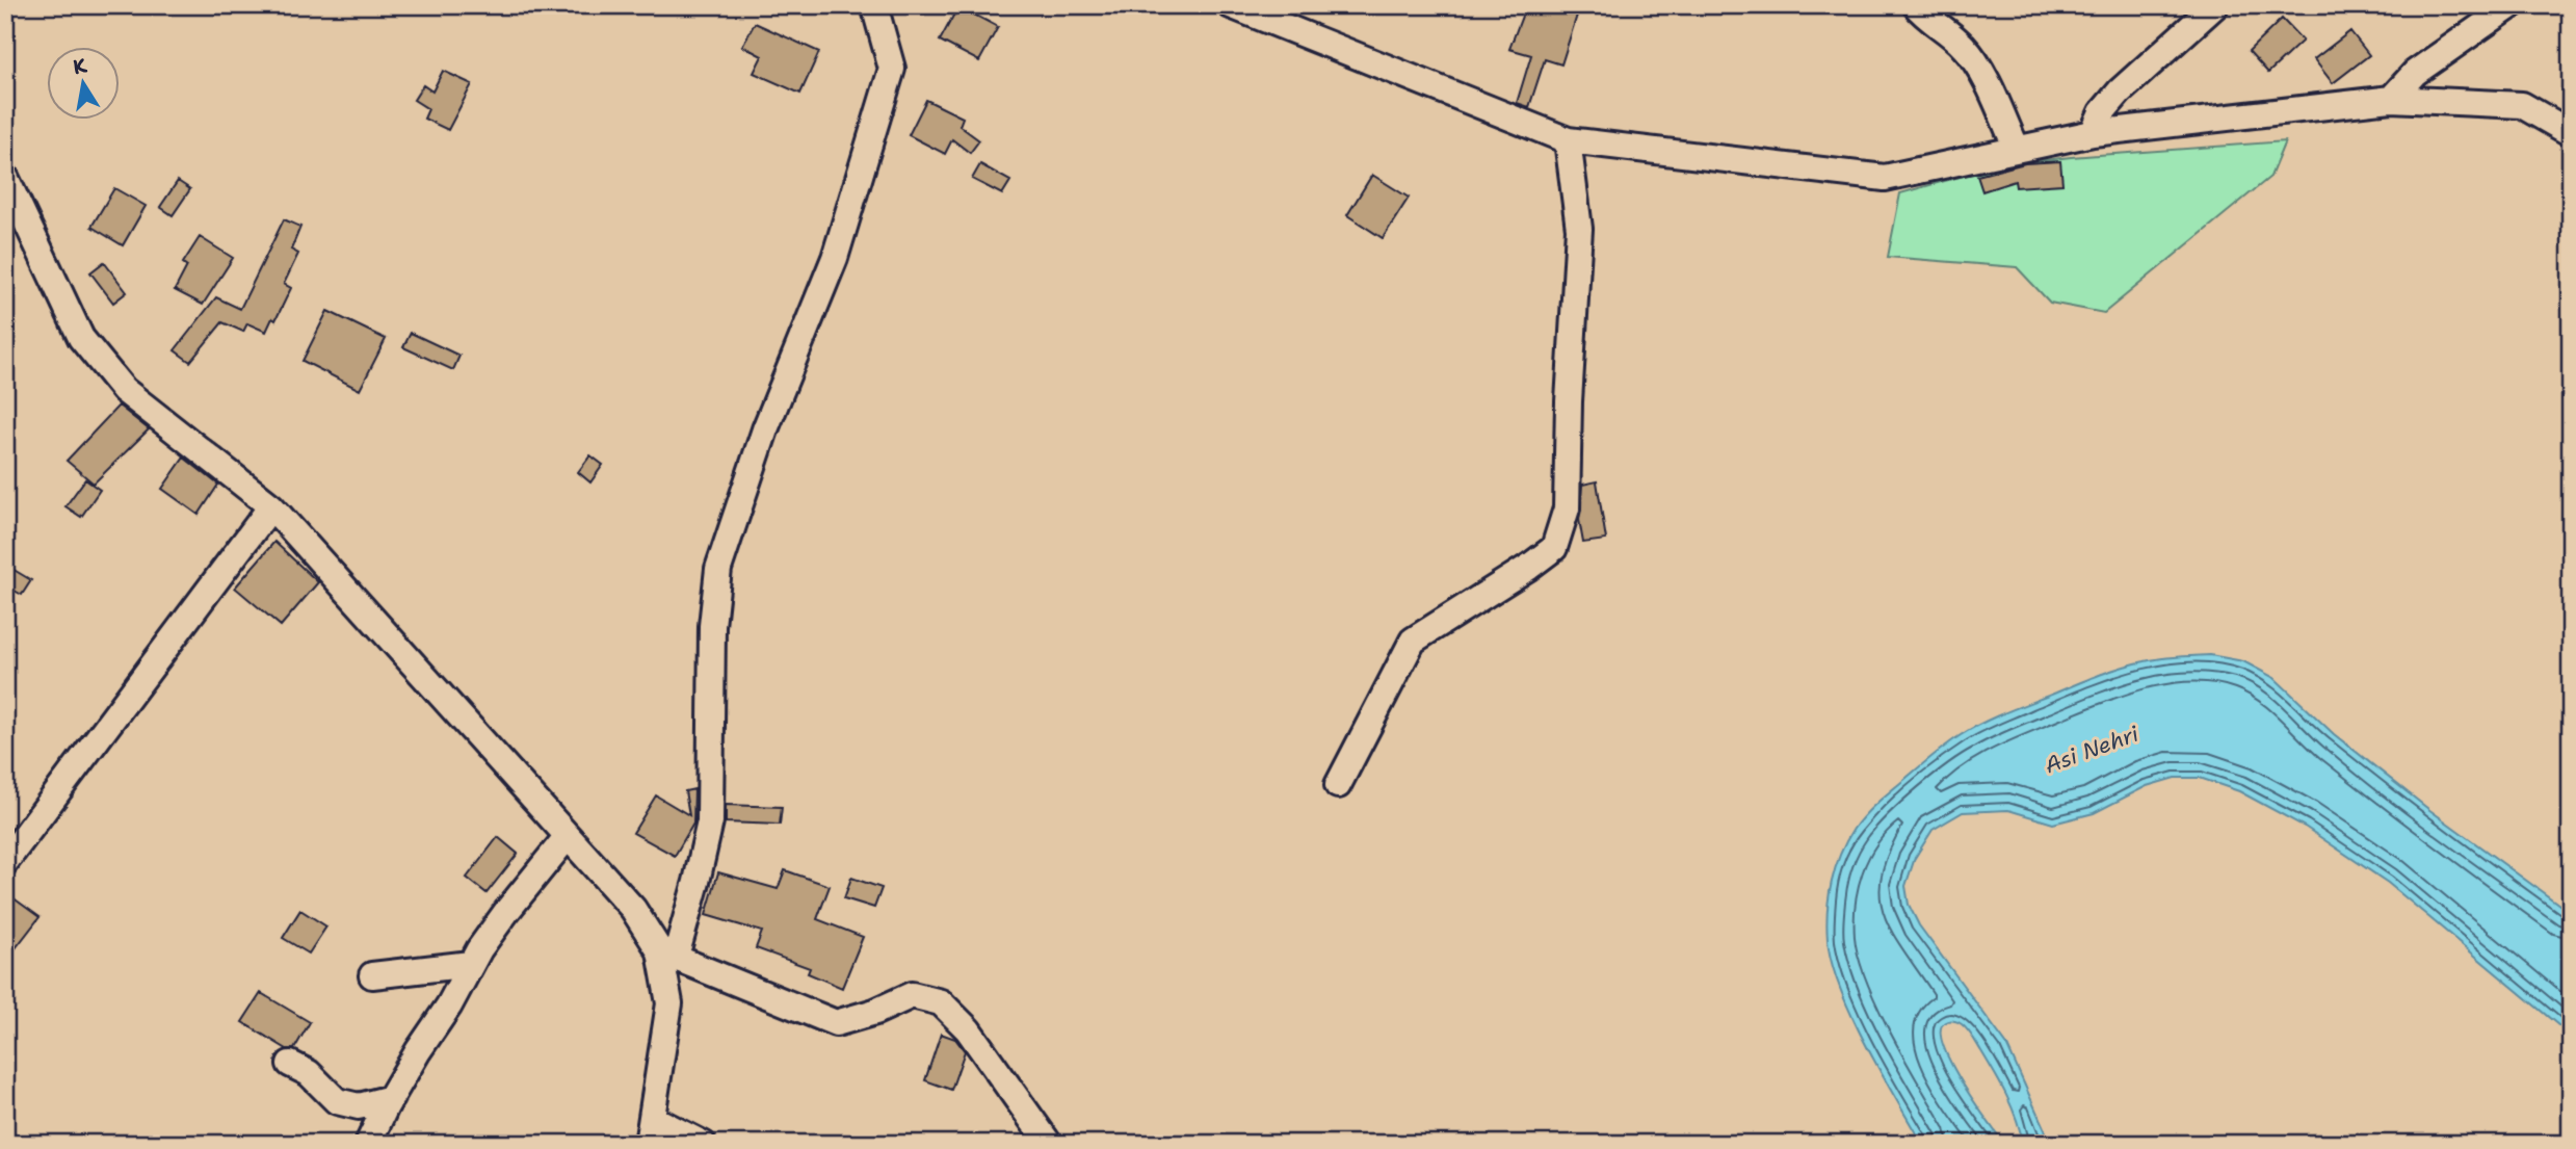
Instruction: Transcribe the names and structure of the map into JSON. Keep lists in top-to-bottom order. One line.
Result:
{"water":["Asi Nehri"],"north":"top"}
